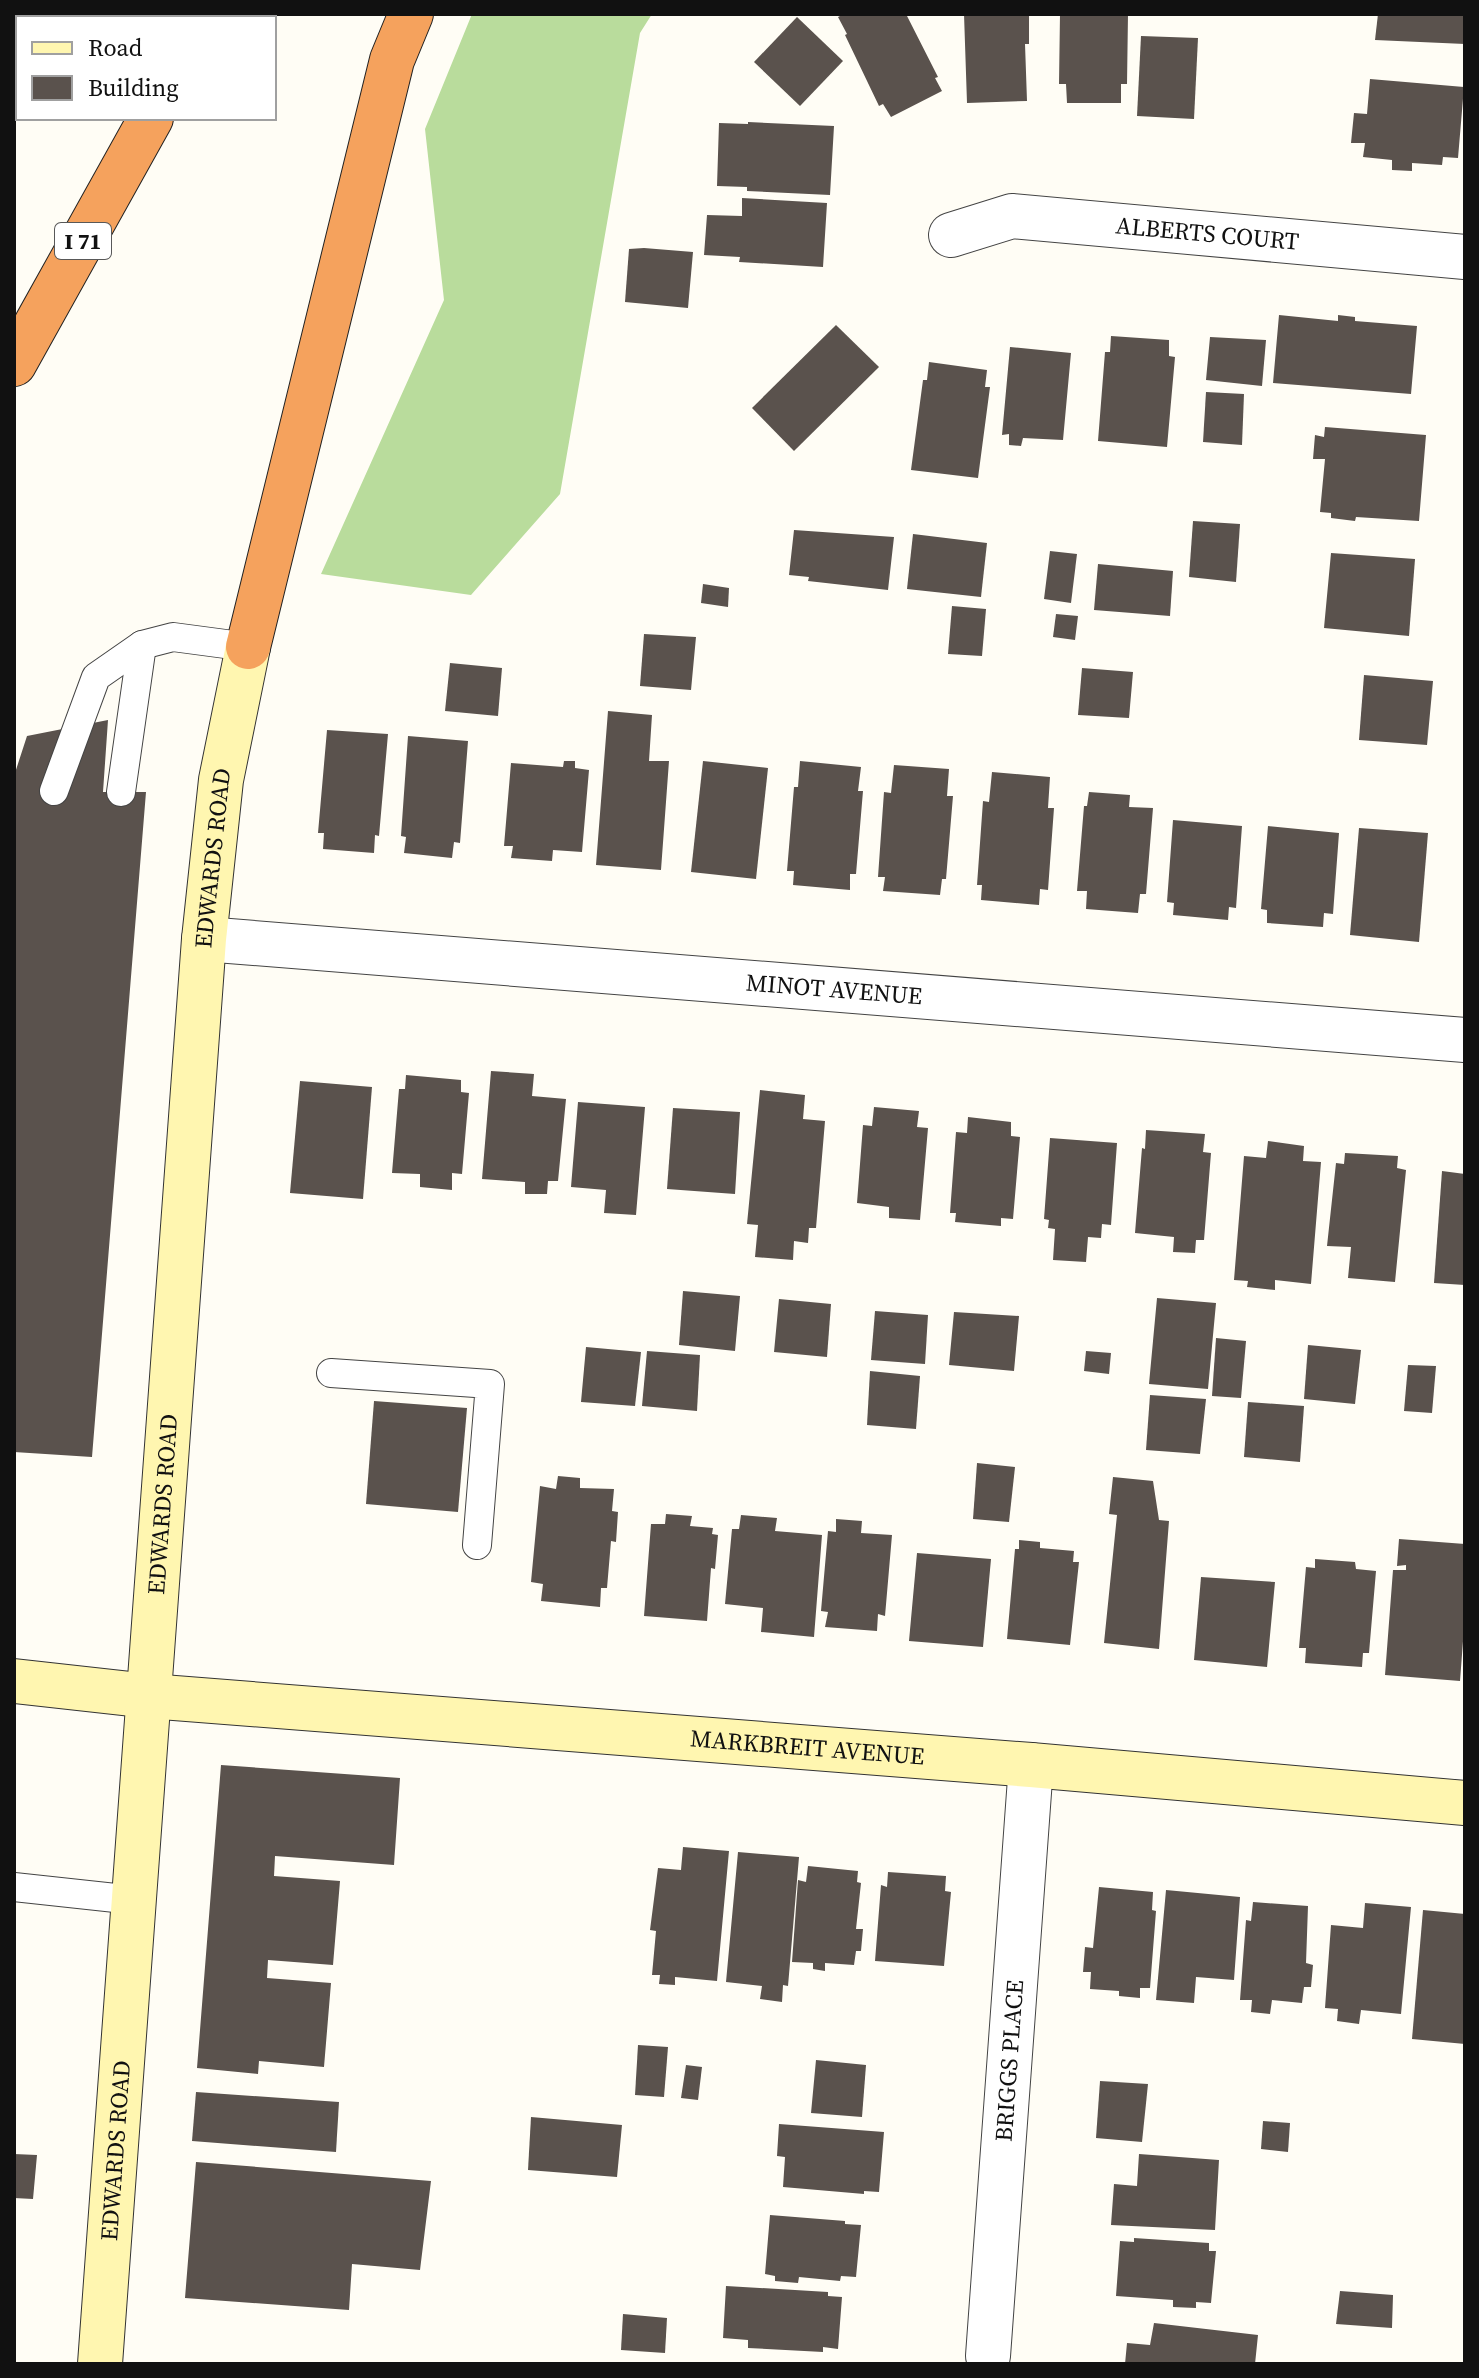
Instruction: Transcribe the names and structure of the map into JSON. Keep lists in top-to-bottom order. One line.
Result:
{"streets":{"highway":["I 71"],"main road":["EDWARDS ROAD","MARKBREIT AVENUE"],"street":["ALBERTS COURT","MINOT AVENUE","BRIGGS PLACE"]},"crossings":[["EDWARDS ROAD","MINOT AVENUE"],["EDWARDS ROAD","MARKBREIT AVENUE"],["MARKBREIT AVENUE","BRIGGS PLACE"]],"legend":["Road","Building"]}
